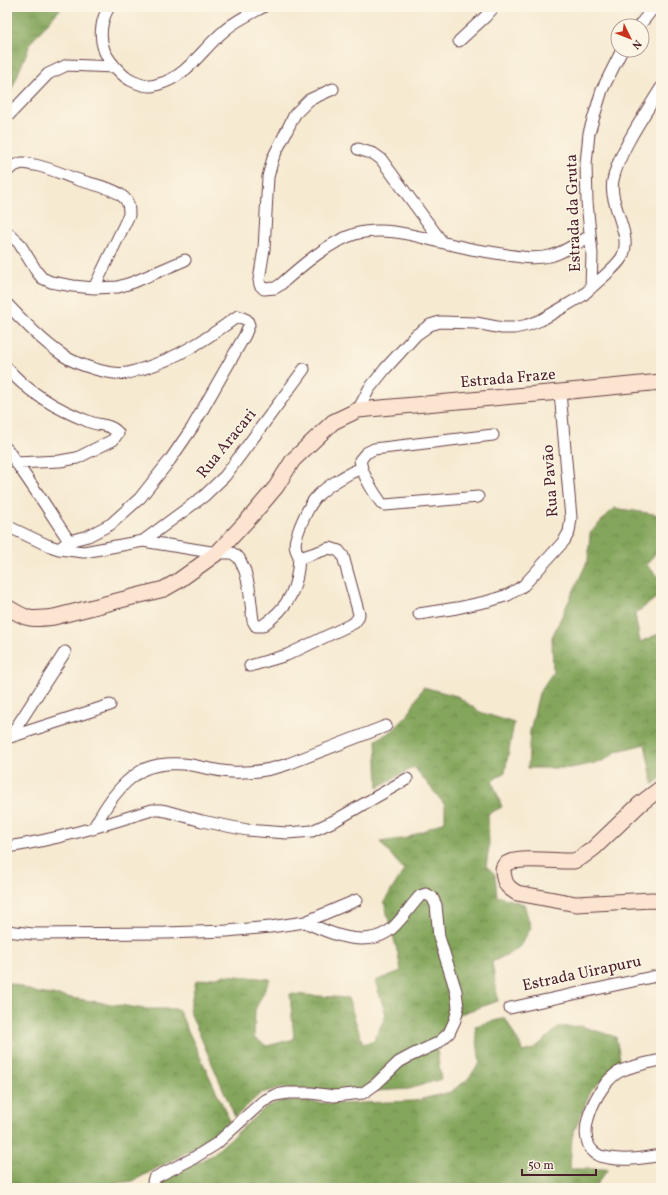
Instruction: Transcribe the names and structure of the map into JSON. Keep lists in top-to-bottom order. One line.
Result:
{"streets":{"street":["Estrada da Gruta","Estrada Fraze","Rua Aracari","Rua Pavão","Estrada Uirapuru"]},"crossings":[["Estrada da Gruta","Estrada Fraze"],["Estrada Fraze","Rua Pavão"]],"scale_bar":"50 m","north":"bottom right"}
